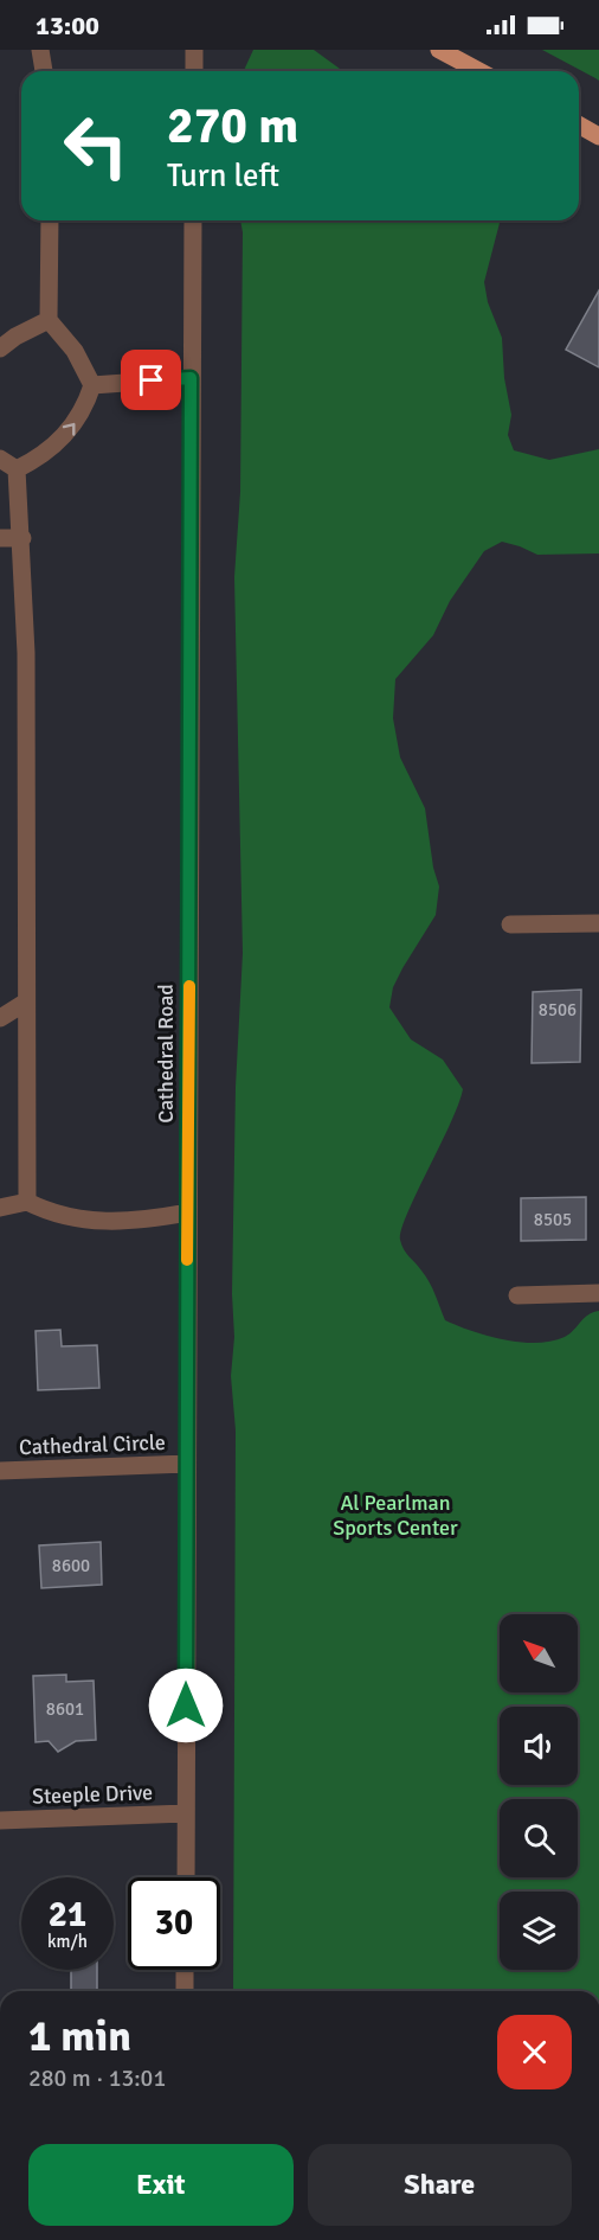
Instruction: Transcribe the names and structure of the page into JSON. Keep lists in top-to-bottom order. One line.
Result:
{"streets":{"street":["Cathedral Road","Cathedral Circle","Steeple Drive"]},"crossings":[["Cathedral Road","Cathedral Circle"],["Cathedral Road","Steeple Drive"]],"parks":["Al Pearlman Sports Center"],"house_numbers":["8506","8505","8600","8601"],"north":"top left","page":{"status":"13:00","turn":["270 m","Turn left"],"speed":"21 km/h","limit":"30","heading":["1 min","280 m · 13:01"],"buttons":["Exit","Share"]}}
